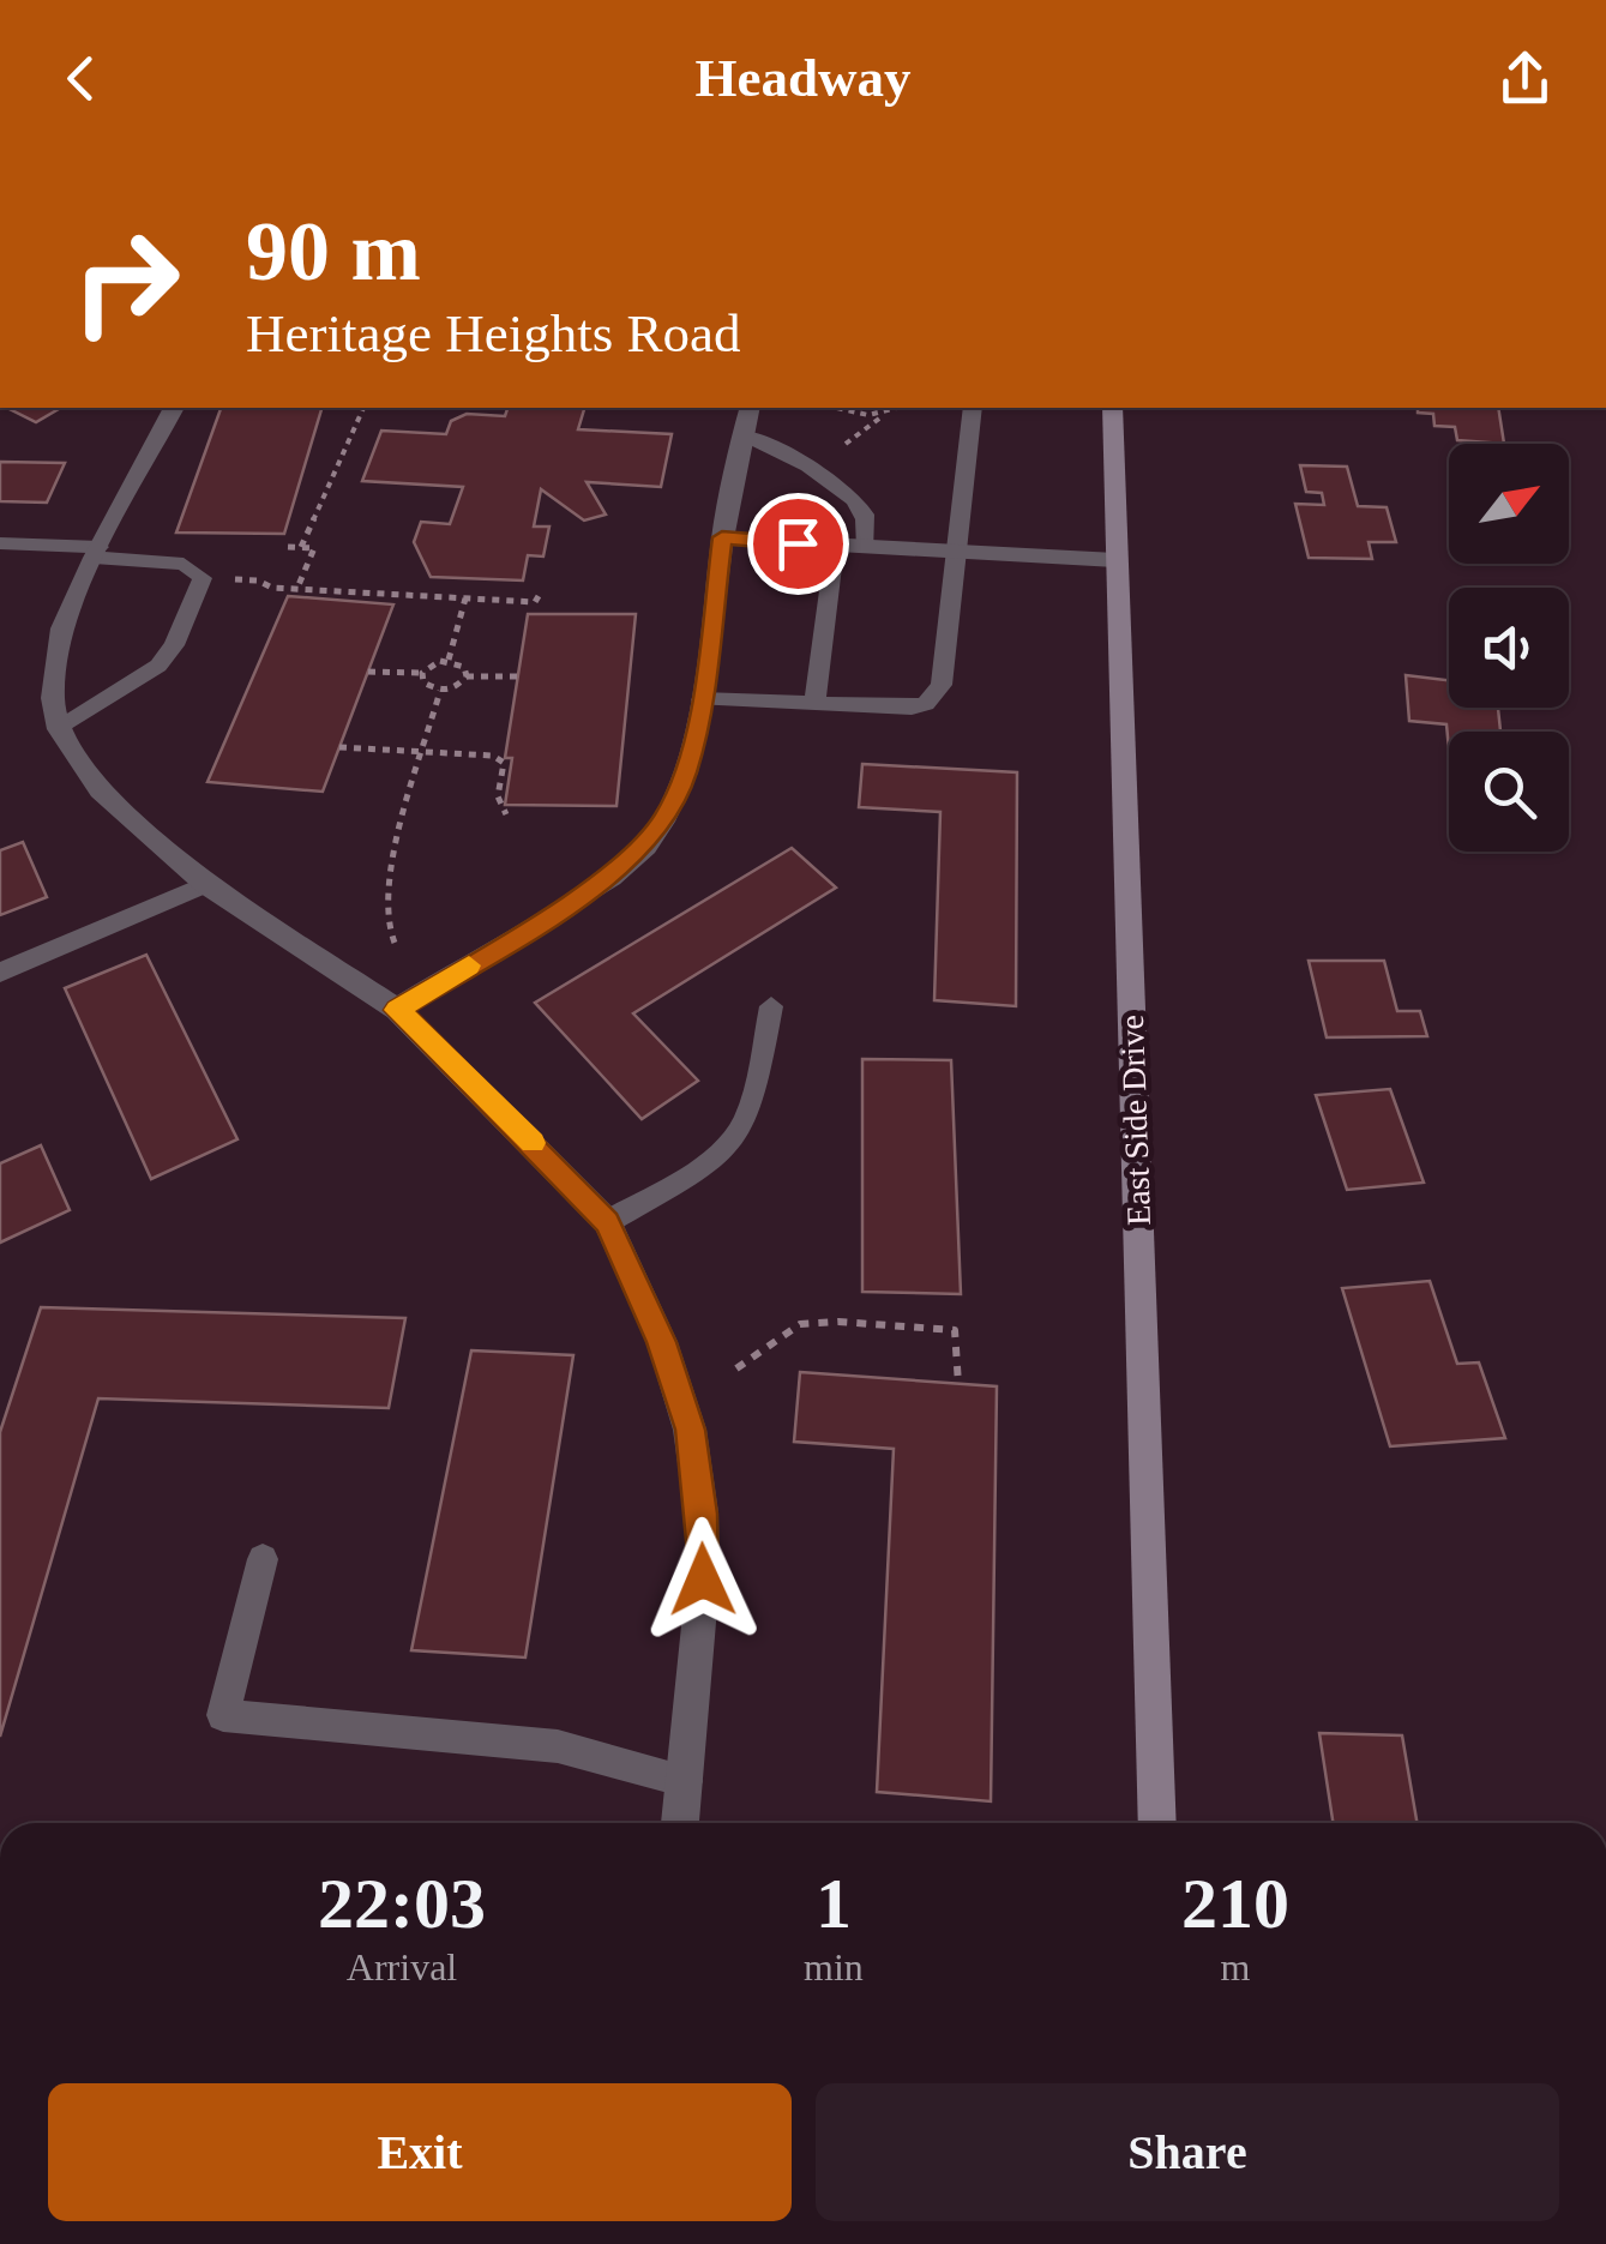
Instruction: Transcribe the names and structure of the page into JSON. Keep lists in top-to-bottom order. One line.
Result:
{"streets":{"main road":["East Side Drive"]},"north":"top right","page":{"header":"Headway","turn":["90 m","Heritage Heights Road"],"eta":["22:03","Arrival","1","min","210","m"],"buttons":["Exit","Share"]}}
